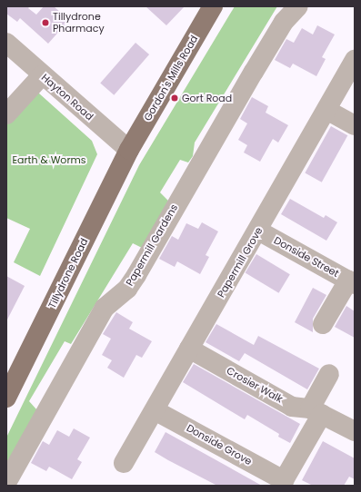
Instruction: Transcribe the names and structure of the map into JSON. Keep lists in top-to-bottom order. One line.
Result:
{"streets":{"main road":["Gordon's Mills Road","Tillydrone Road"],"street":["Hayton Road","Papermill Gardens","Donside Street","Papermill Grove","Crosier Walk","Donside Grove"]},"crossings":[["Gordon's Mills Road","Hayton Road"],["Gordon's Mills Road","Tillydrone Road"],["Hayton Road","Tillydrone Road"],["Donside Street","Papermill Grove"],["Papermill Grove","Crosier Walk"],["Papermill Grove","Donside Grove"],["Crosier Walk","Donside Grove"]],"parks":["Earth & Worms"],"places":["Tillydrone Pharmacy","Gort Road"]}
